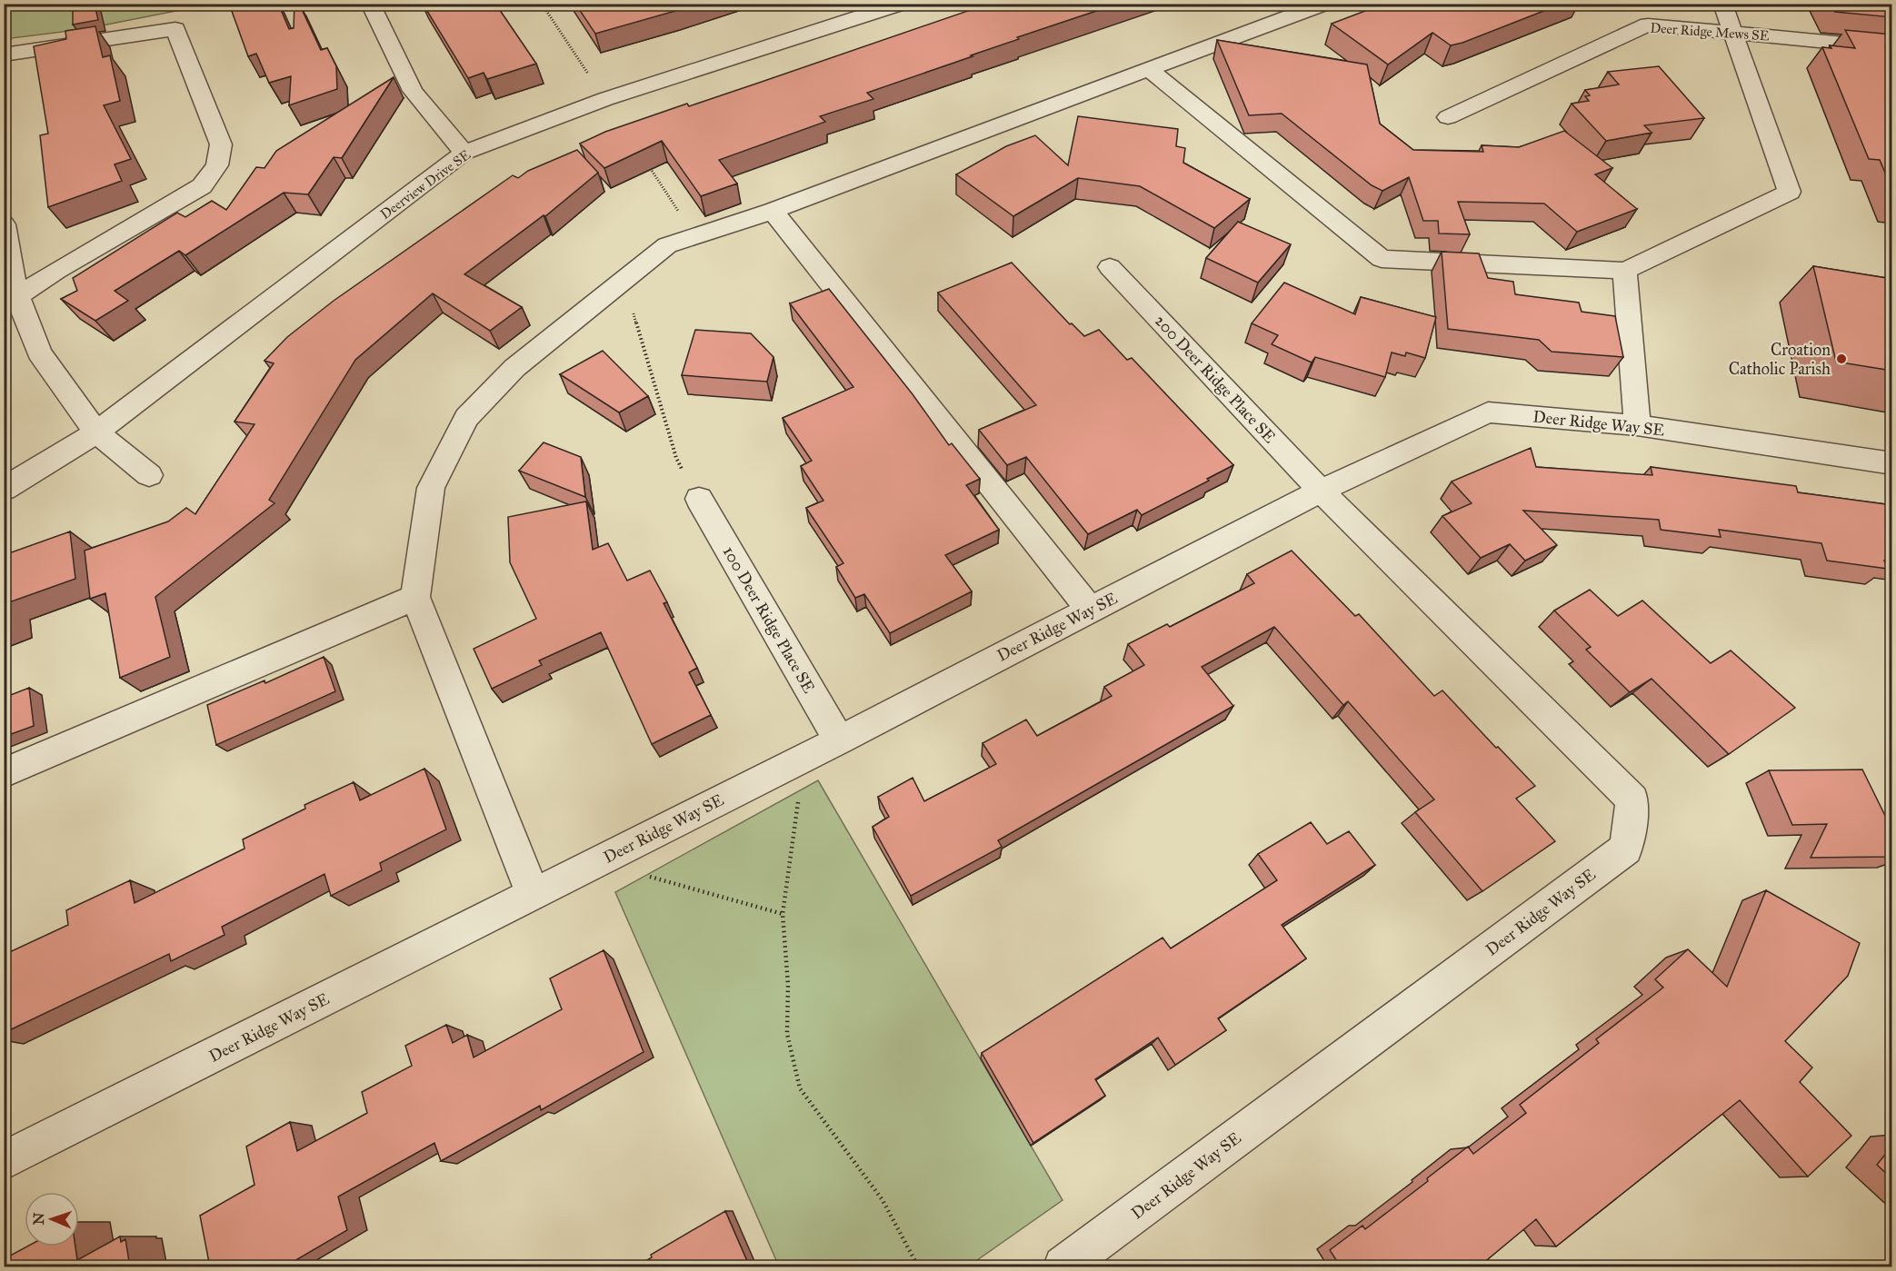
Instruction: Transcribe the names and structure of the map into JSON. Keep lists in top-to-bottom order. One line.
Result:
{"streets":{"street":["Deer Ridge Mews SE","Deerview Drive SE","200 Deer Ridge Place SE","Deer Ridge Way SE","100 Deer Ridge Place SE"]},"crossings":[["200 Deer Ridge Place SE","Deer Ridge Way SE"],["Deer Ridge Way SE","100 Deer Ridge Place SE"]],"places":["Croation Catholic Parish"],"north":"left"}
